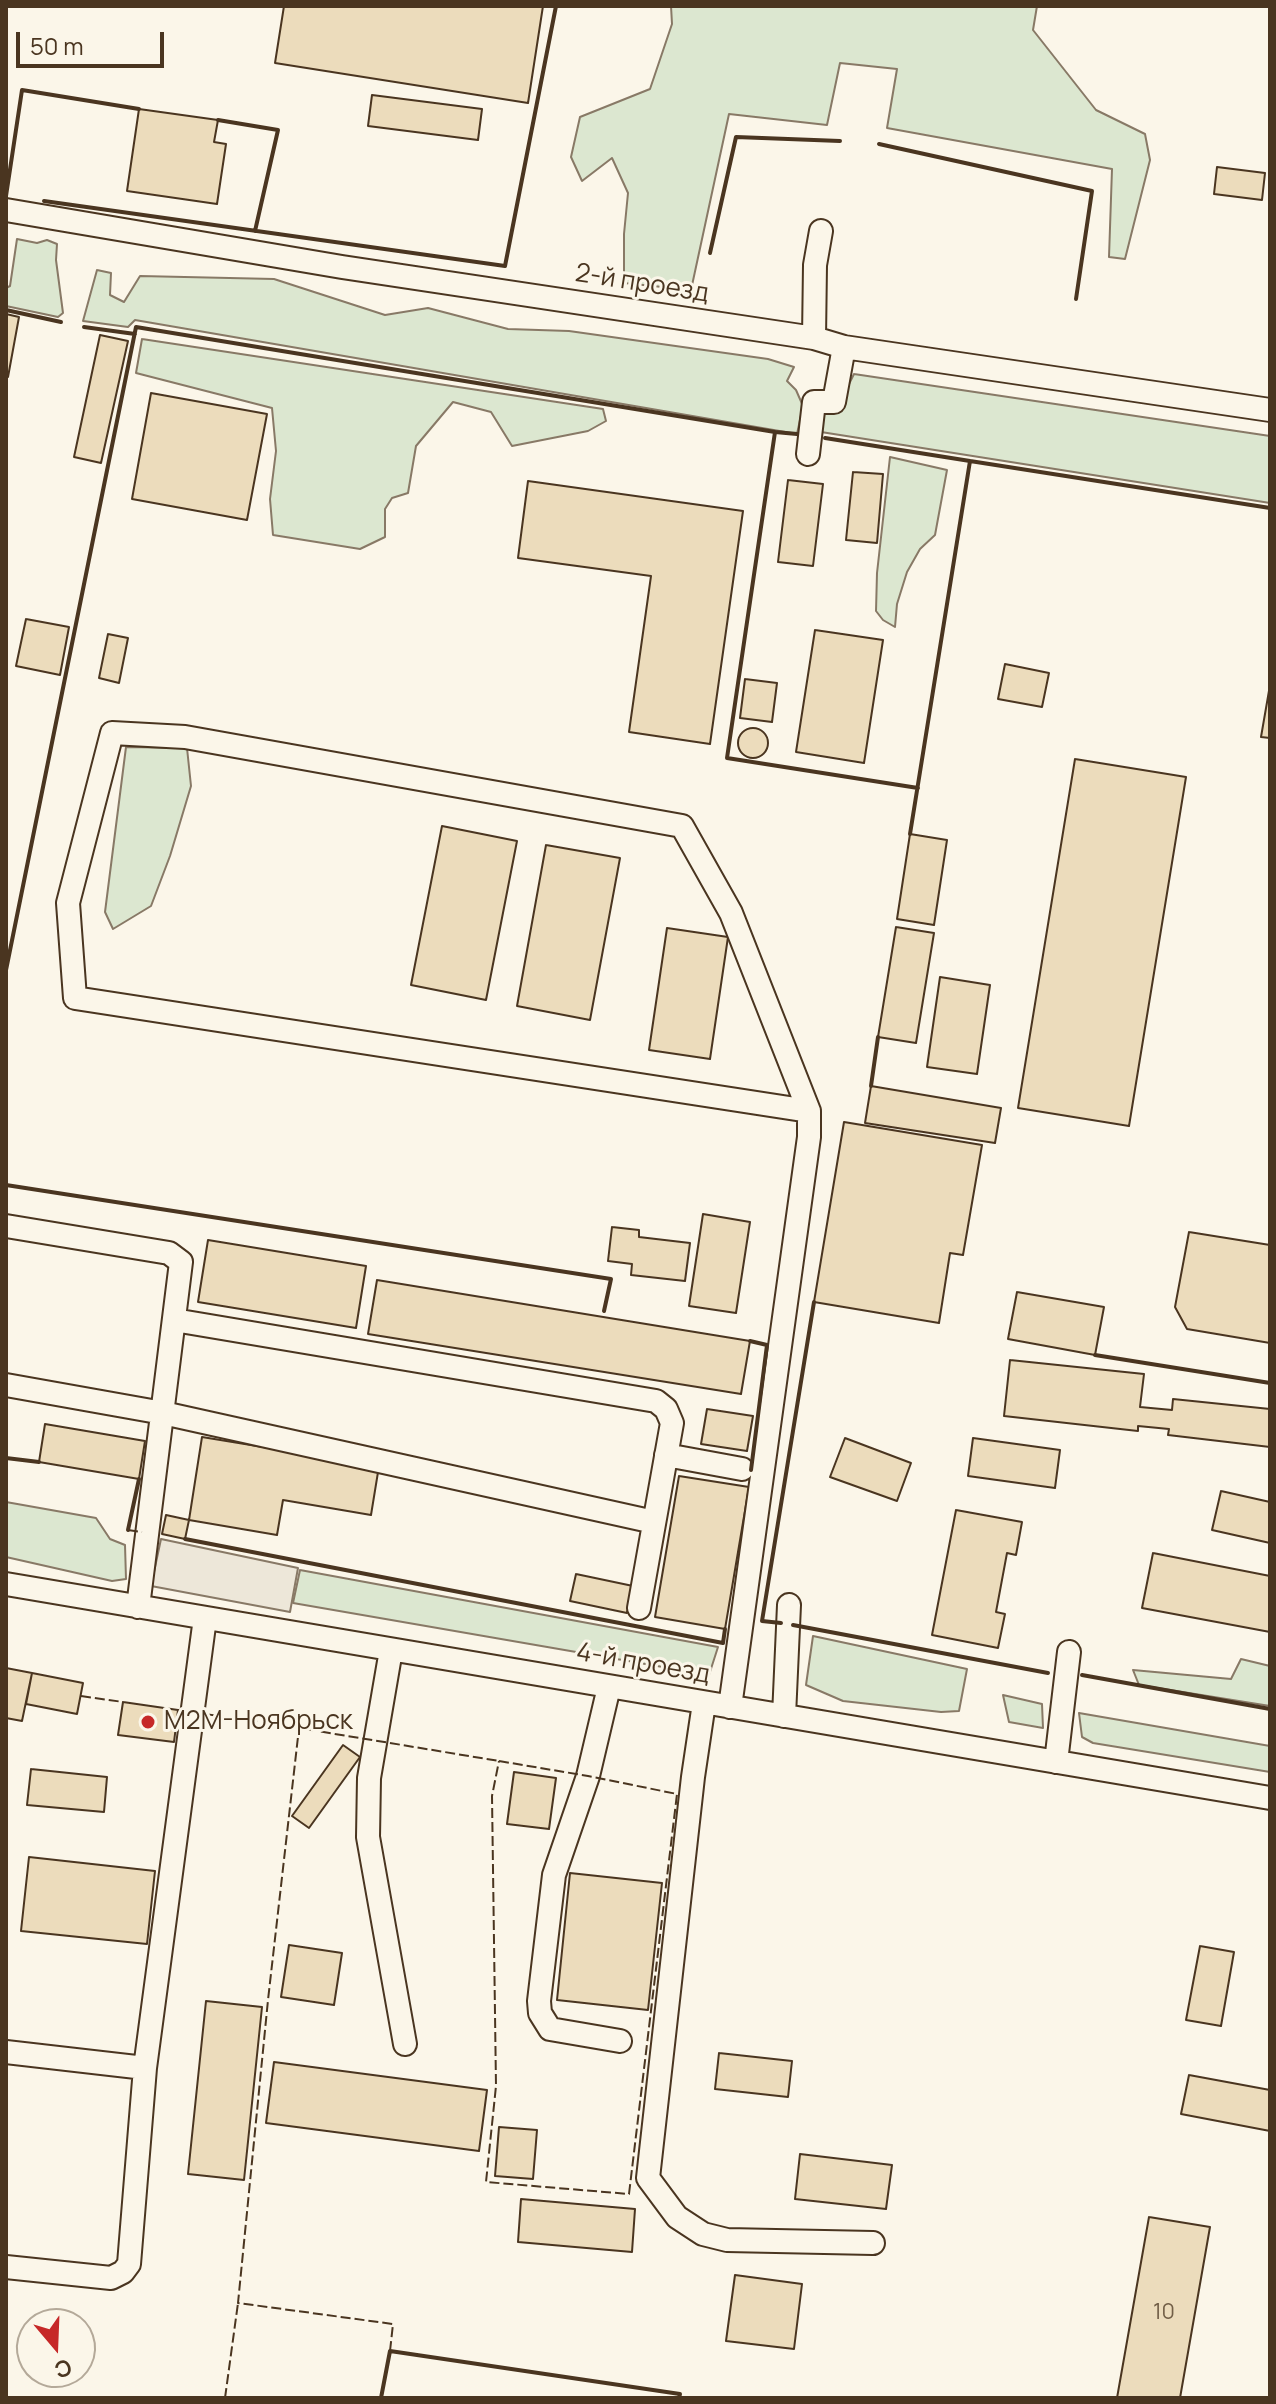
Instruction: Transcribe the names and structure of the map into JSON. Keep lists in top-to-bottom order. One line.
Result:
{"streets":{"street":["2-й проезд","4-й проезд"]},"places":["М2М-Ноябрьск"],"house_numbers":["10"],"scale_bar":"50 m","north":"bottom"}
